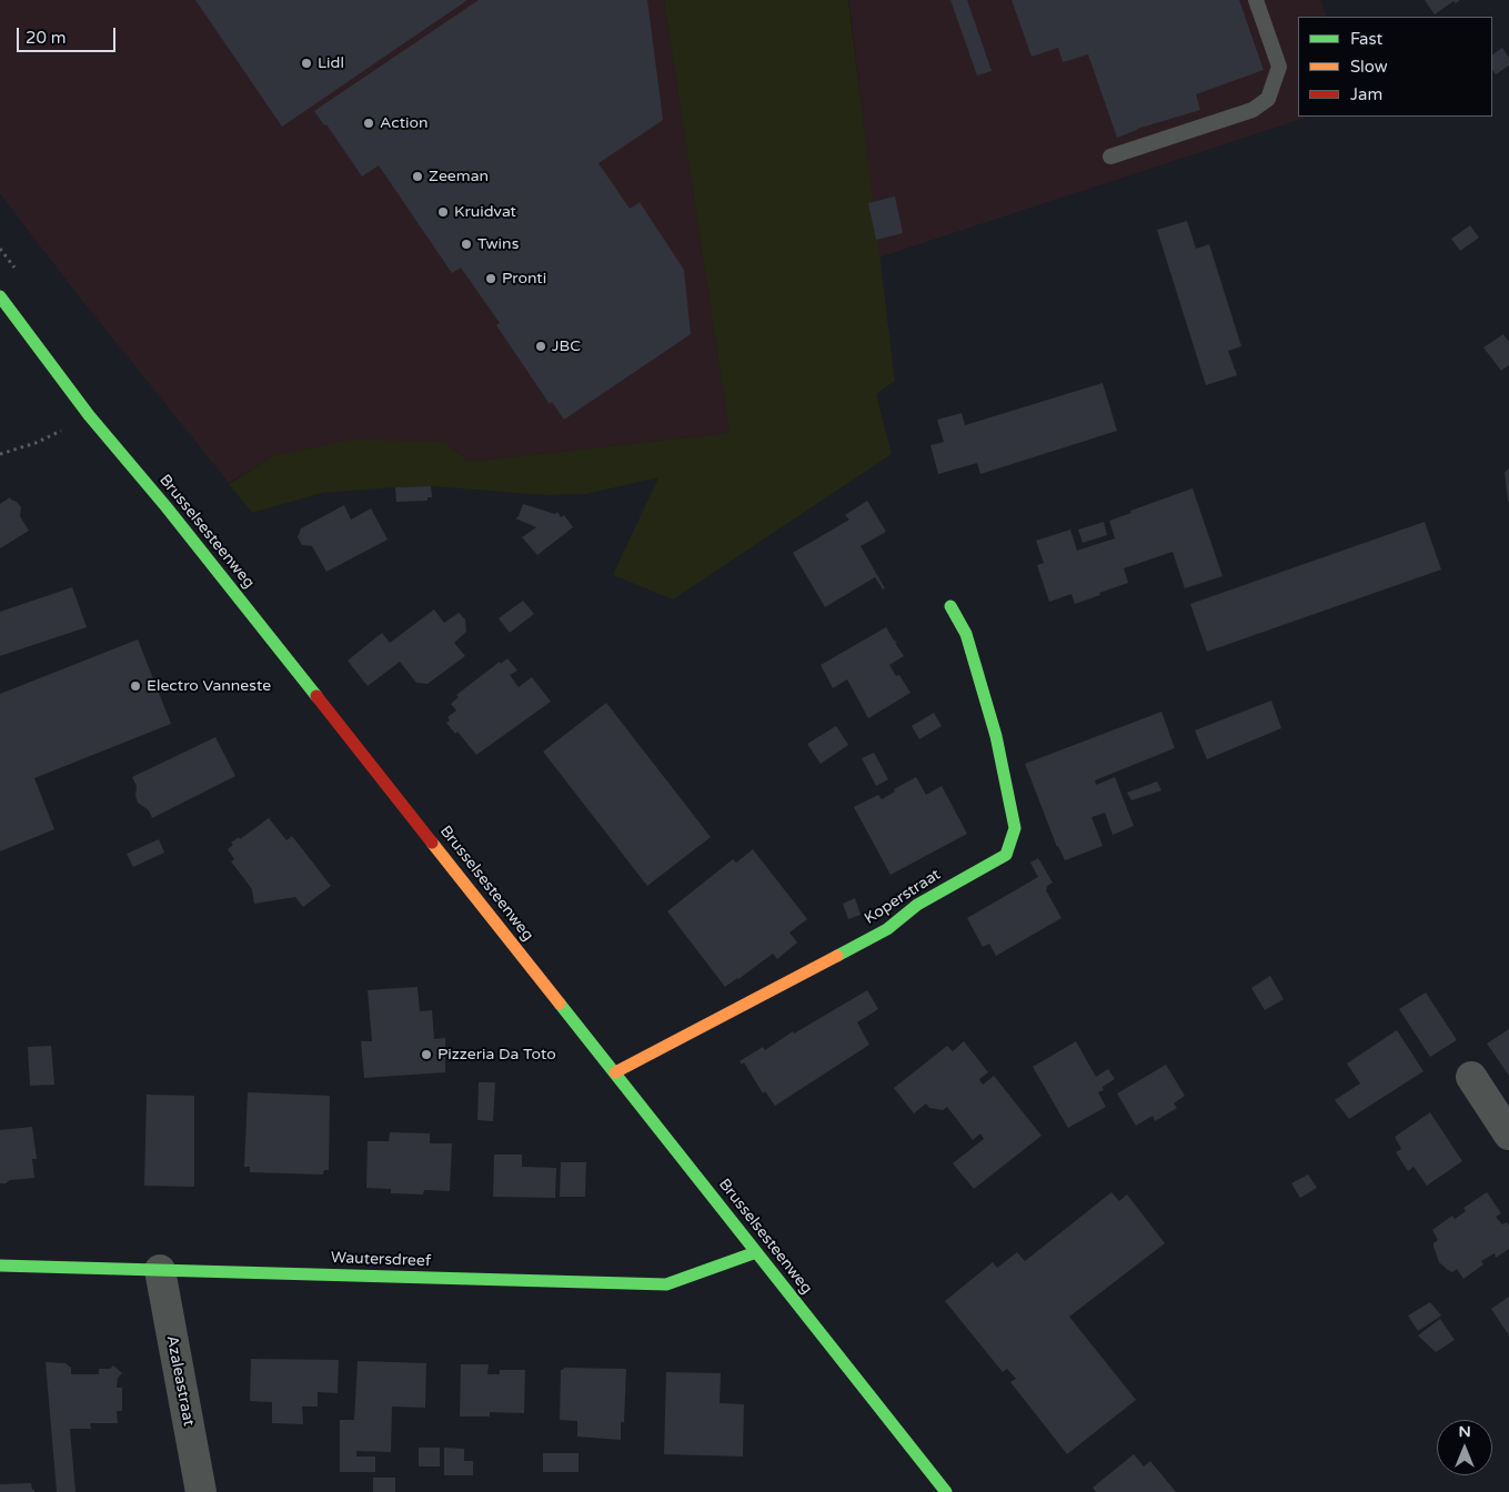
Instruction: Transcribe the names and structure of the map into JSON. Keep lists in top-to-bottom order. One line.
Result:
{"streets":{"main road":["Brusselsesteenweg","Koperstraat","Wautersdreef"],"street":["Azaleastraat"]},"crossings":[["Brusselsesteenweg","Koperstraat"],["Brusselsesteenweg","Wautersdreef"],["Wautersdreef","Azaleastraat"]],"places":["Lidl","Action","Zeeman","Kruidvat","Twins","Pronti","JBC","Electro Vanneste","Pizzeria Da Toto"],"legend":["Fast","Slow","Jam"],"scale_bar":"20 m","north":"top"}
